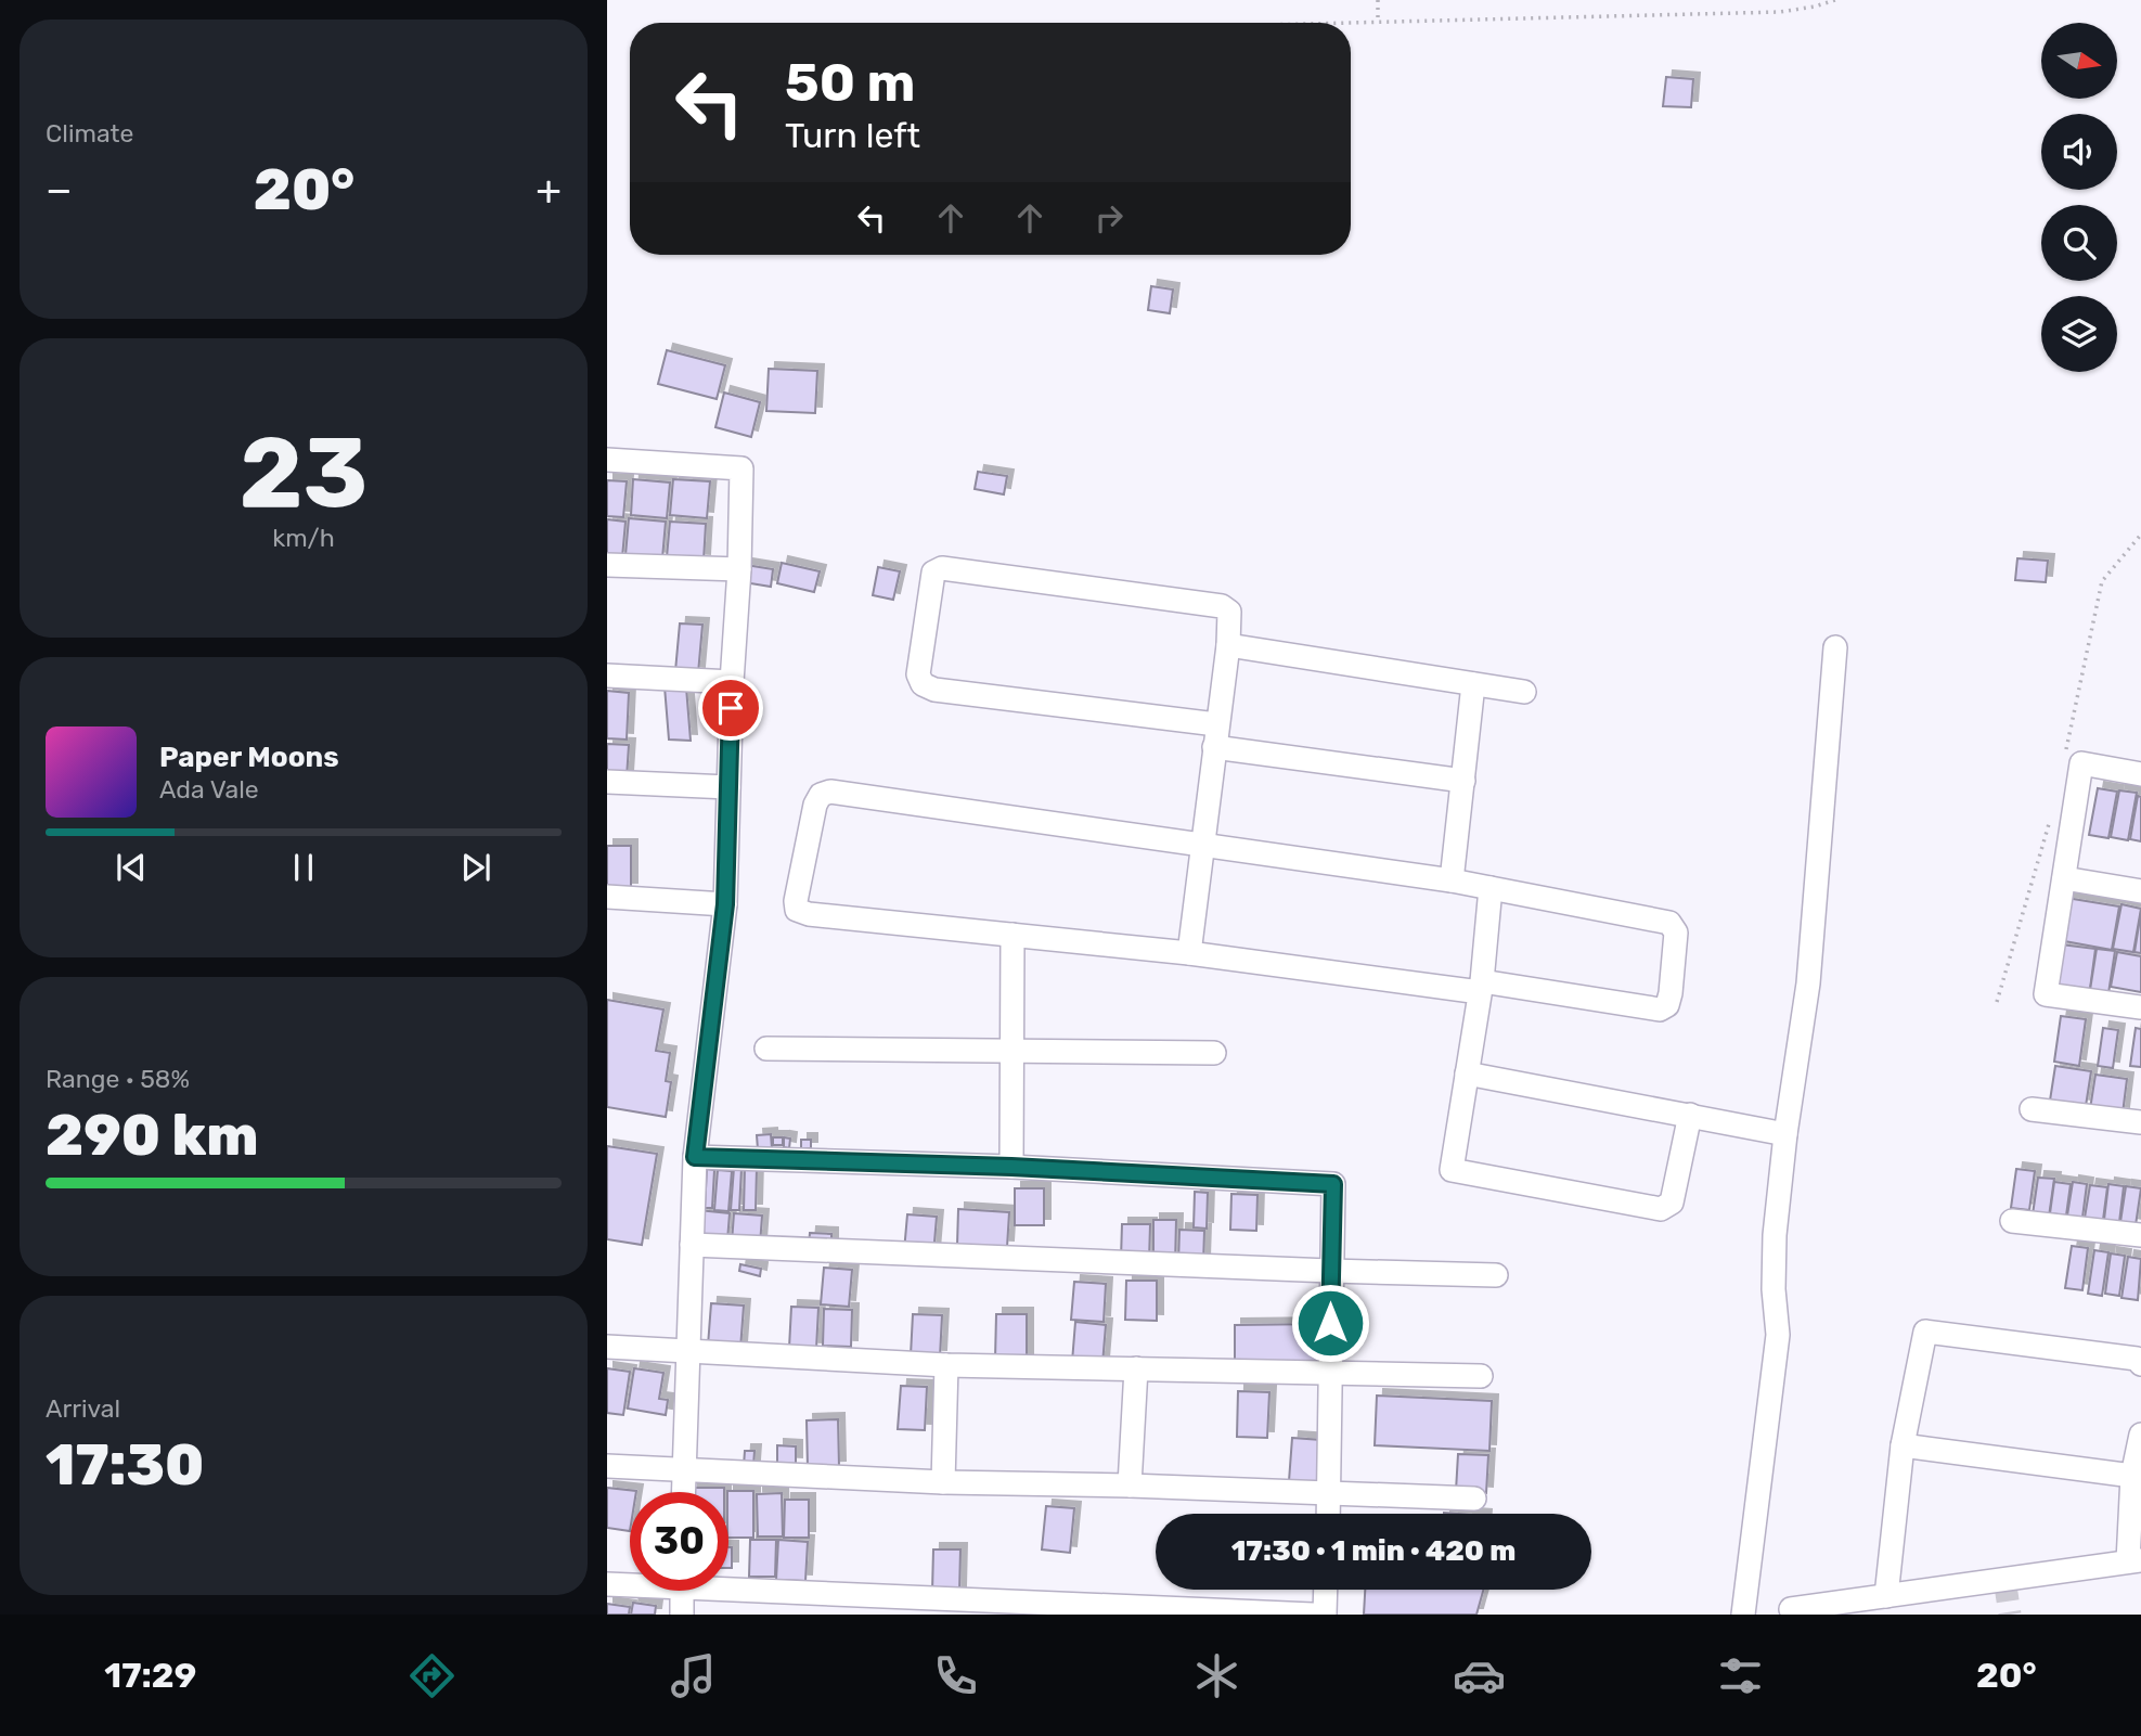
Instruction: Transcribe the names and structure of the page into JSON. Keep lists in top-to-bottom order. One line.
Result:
{"north":"right","page":{"tile":["Climate",["23","km/h"],["Range · 58%","290 km"],["Arrival","17:30"]],"turn":["50 m","Turn left"],"heat":["−","20°","+"],"song":["Paper Moons","Ada Vale"],"limit":"30","trip":"17:30 · 1 min · 420 m","tabs":["17:29","20°"]}}
